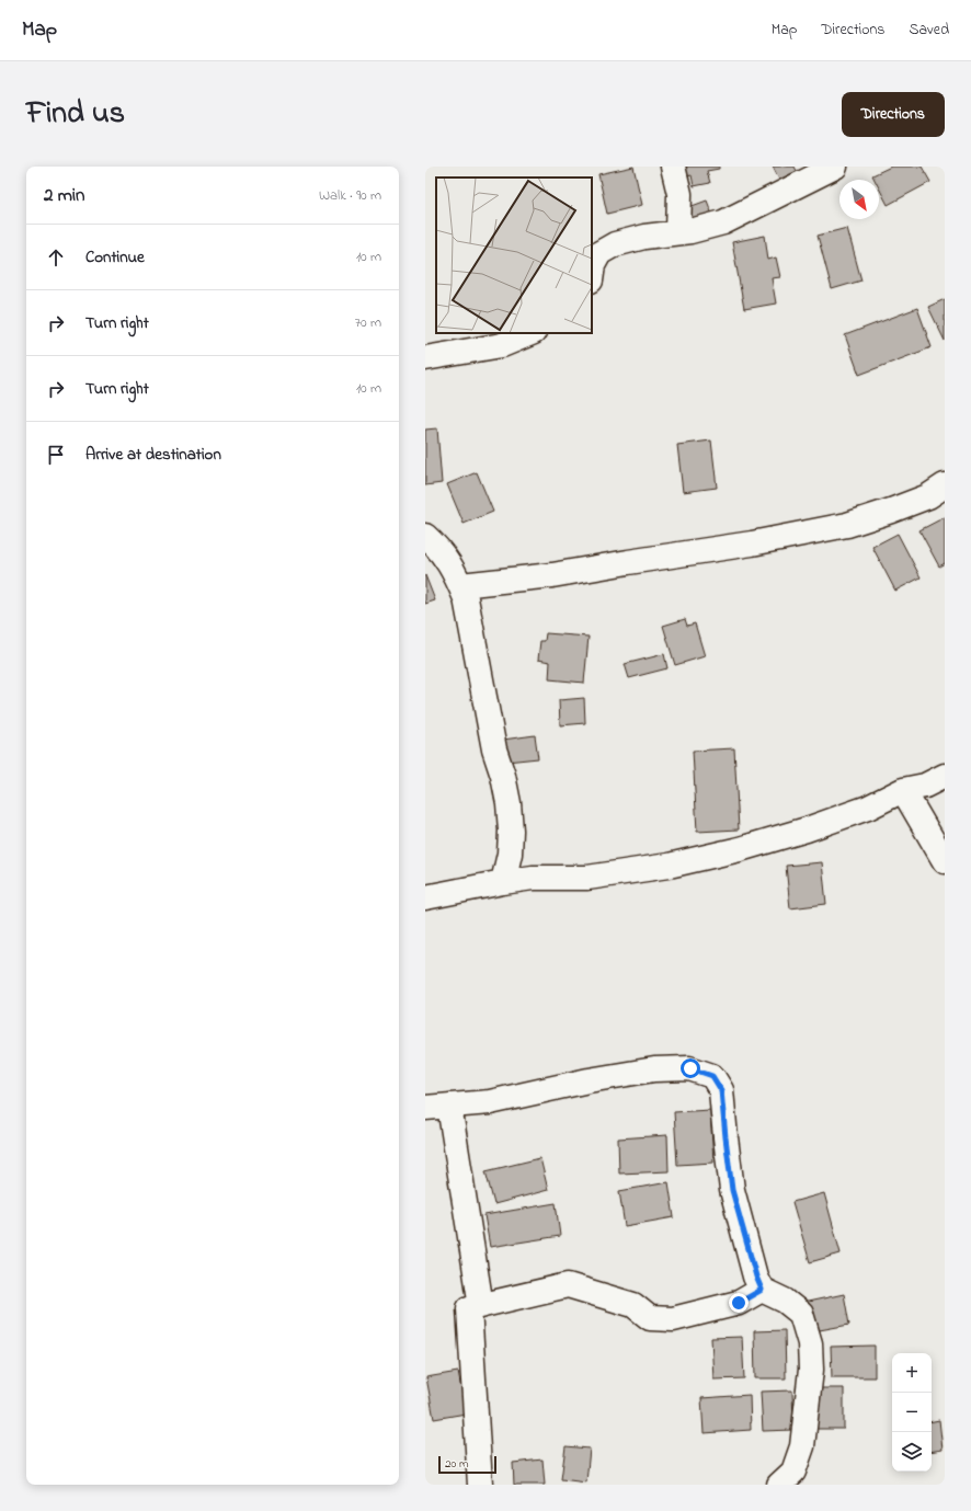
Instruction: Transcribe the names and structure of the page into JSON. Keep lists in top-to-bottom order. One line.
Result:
{"scale_bar":"20 m","north":"bottom right","page":{"header":"Map","nav":["Map","Directions","Saved"],"title":"Find us","buttons":"Directions","heading":["2 min","Walk · 90 m"],"list":[["Continue","10 m"],["Turn right","70 m"],["Turn right","10 m"],"Arrive at destination"],"map_buttons":["+","−"],"scale":"20 m"}}
